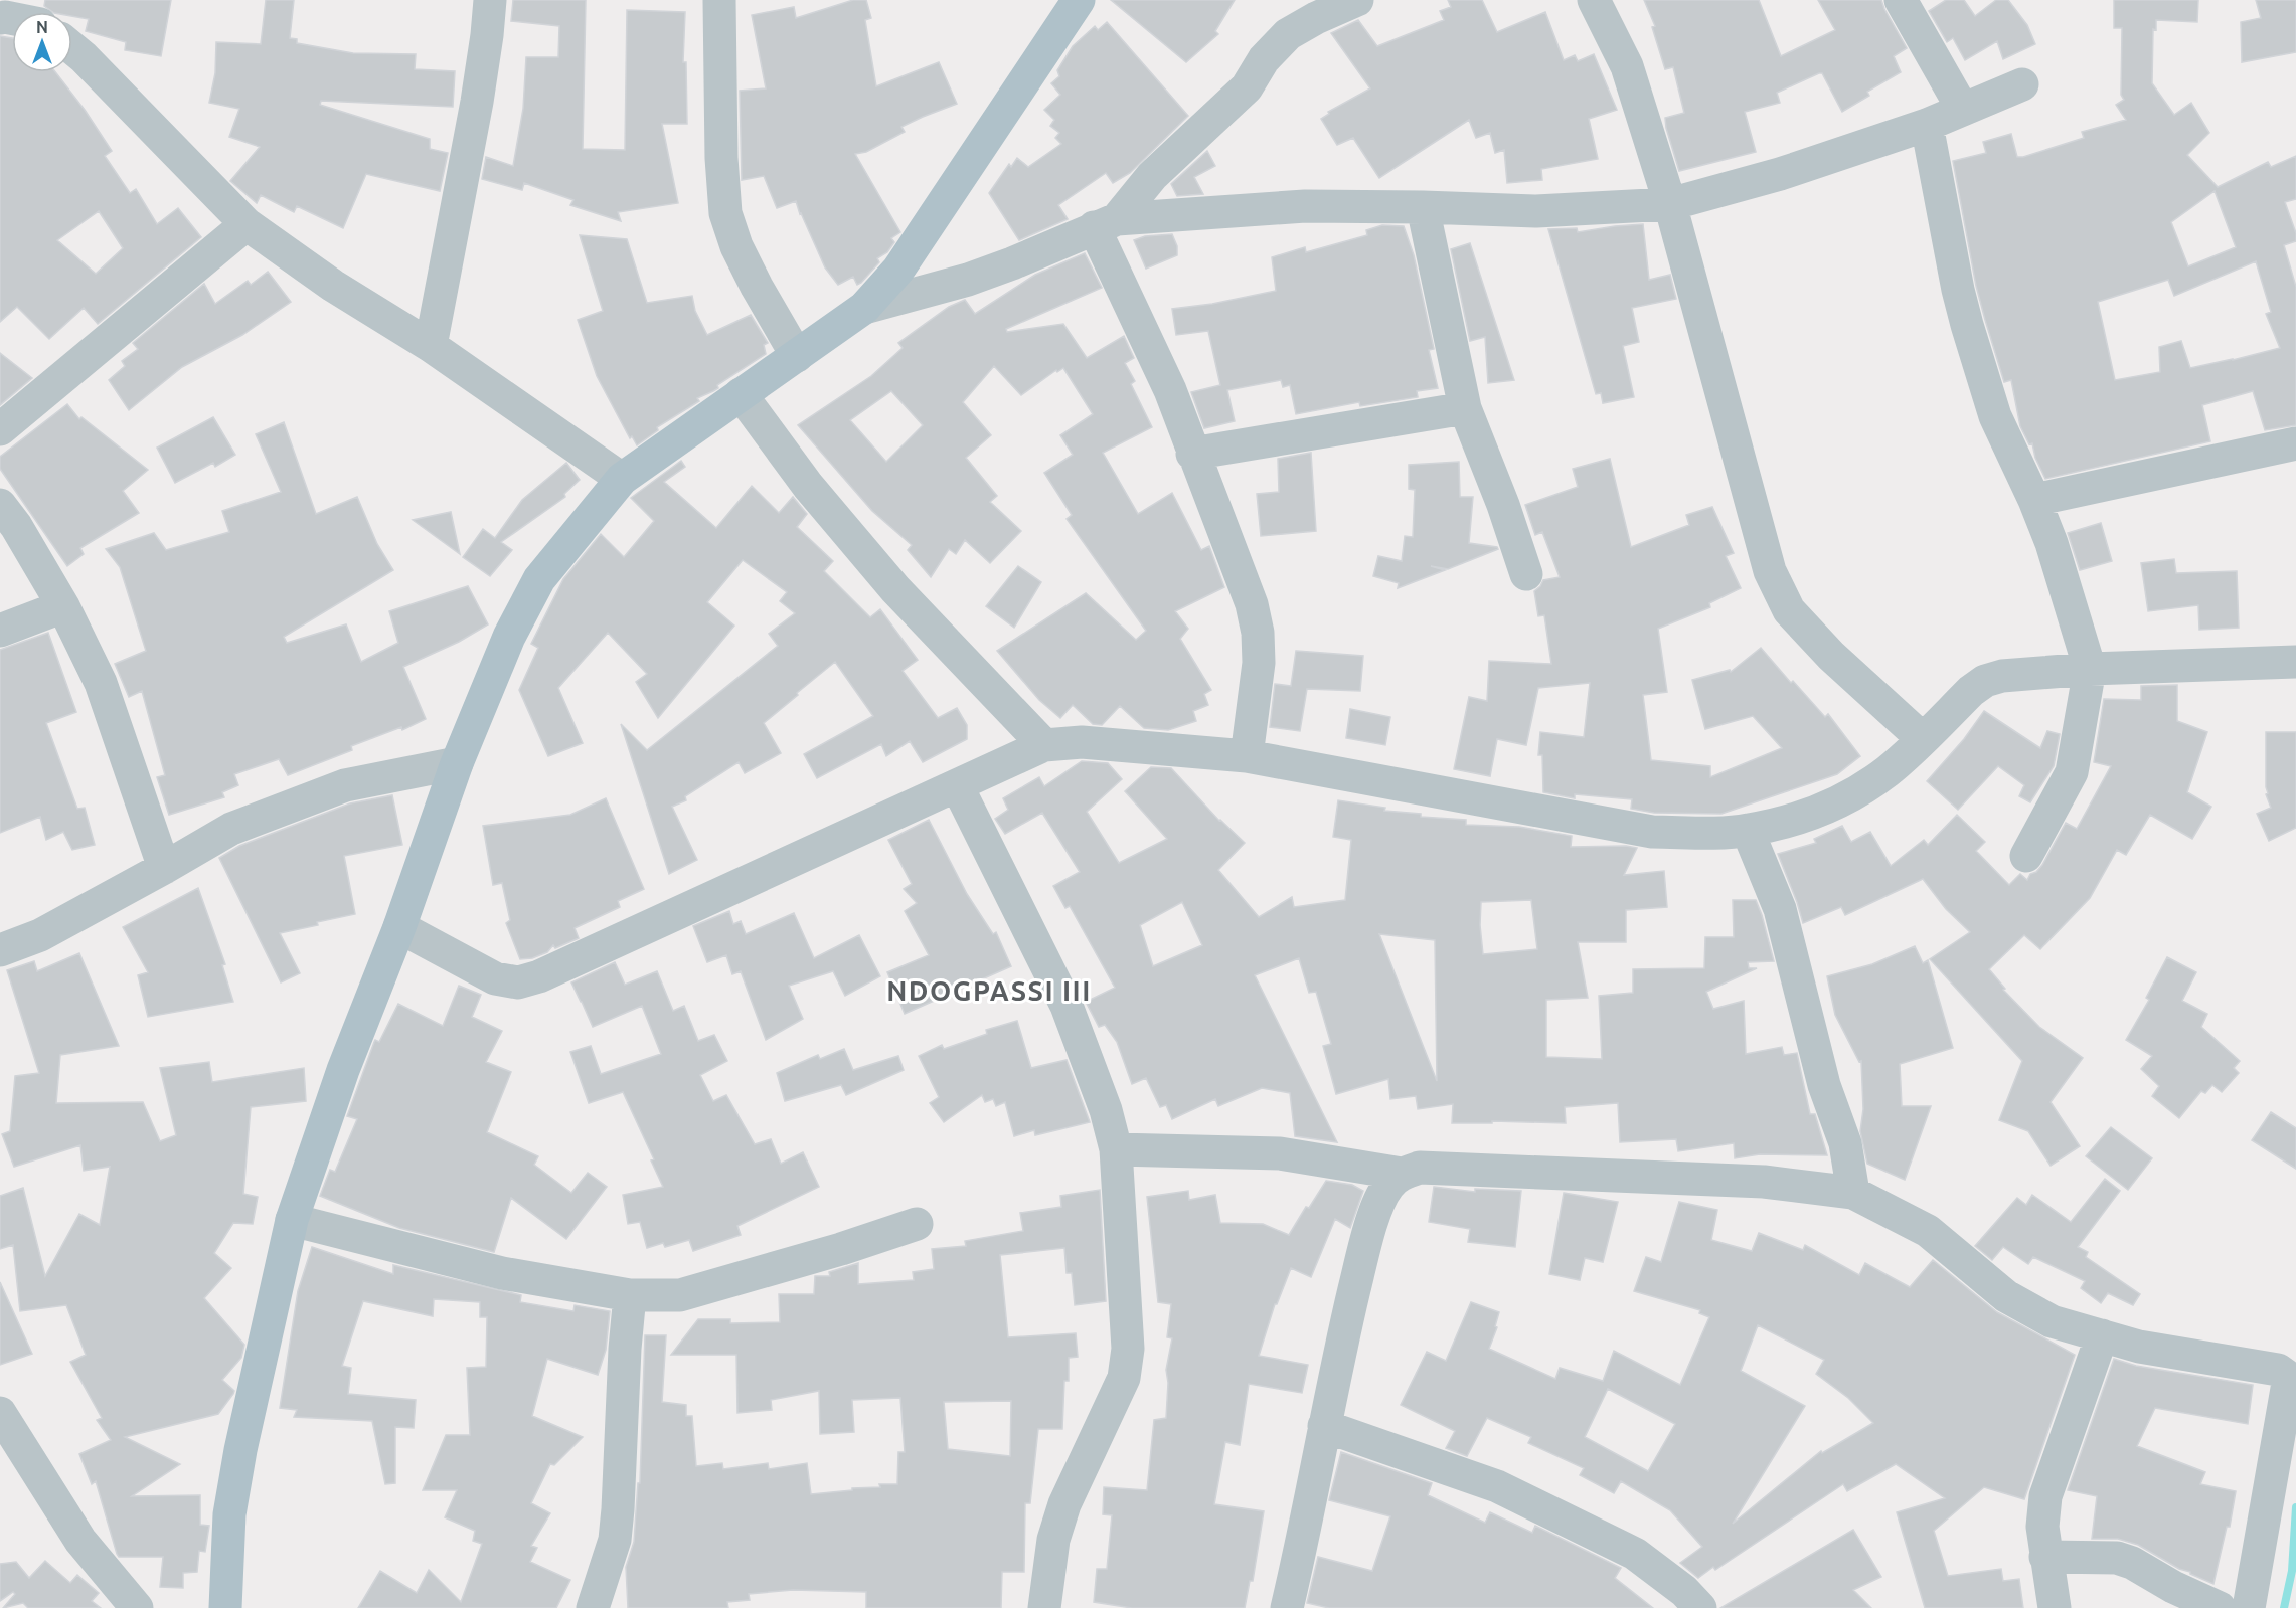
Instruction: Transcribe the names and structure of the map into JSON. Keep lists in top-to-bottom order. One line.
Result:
{"districts":["NDOGPASSI III"],"north":"top"}
